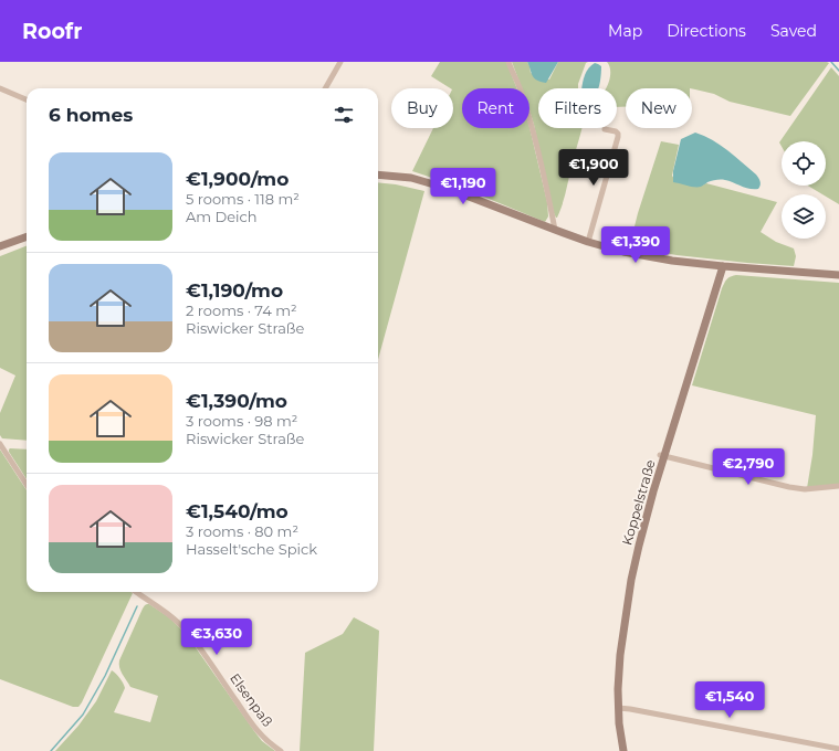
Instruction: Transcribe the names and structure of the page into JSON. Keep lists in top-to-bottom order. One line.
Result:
{"streets":{"street":["Koppelstraße","Elsenpaß"]},"page":{"header":"Roofr","nav":["Map","Directions","Saved"],"chip":["Buy","Rent","Filters","New"],"heading":"6 homes","list":[{"name":"€1,900/mo","note":"5 rooms · 118 m² · Am Deich"},{"name":"€1,190/mo","note":"2 rooms · 74 m² · Riswicker Straße"},{"name":"€1,390/mo","note":"3 rooms · 98 m² · Riswicker Straße"},{"name":"€1,540/mo","note":"3 rooms · 80 m² · Hasselt'sche Spick"}],"price":["€1,900","€1,190","€1,390","€2,790","€3,630","€1,540"]}}
